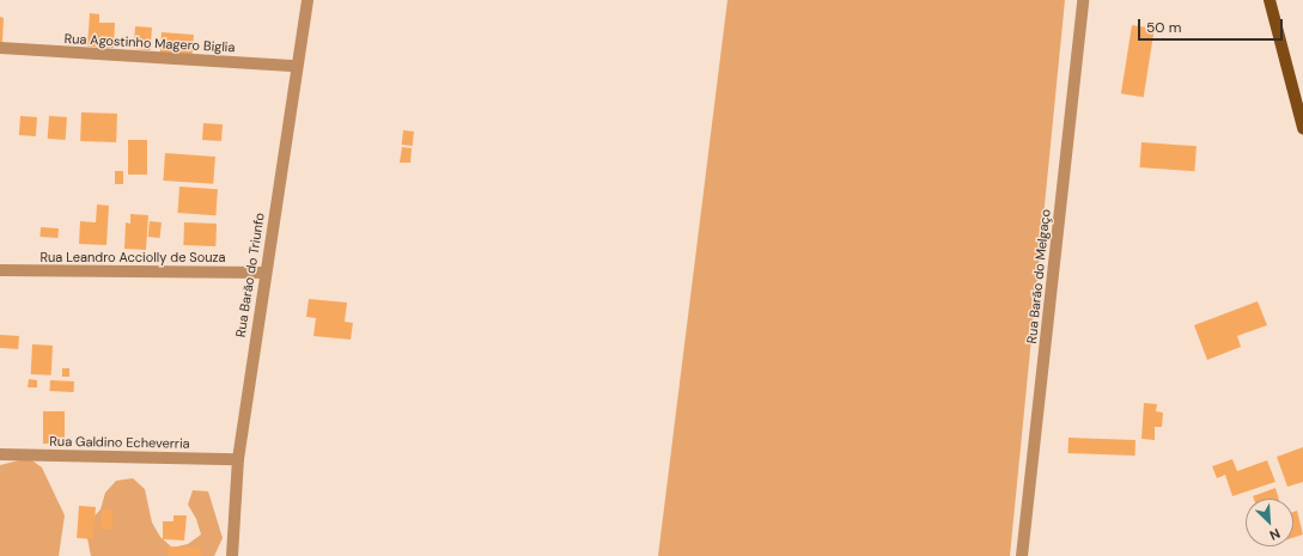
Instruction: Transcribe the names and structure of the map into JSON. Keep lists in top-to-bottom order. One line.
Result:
{"streets":{"street":["Rua Agostinho Magero Biglia","Rua Leandro Acciolly de Souza","Rua Barão do Triunfo","Rua Barão do Melgaço","Rua Galdino Echeverria"]},"crossings":[["Rua Agostinho Magero Biglia","Rua Barão do Triunfo"],["Rua Leandro Acciolly de Souza","Rua Barão do Triunfo"],["Rua Barão do Triunfo","Rua Galdino Echeverria"]],"scale_bar":"50 m","north":"bottom right"}
